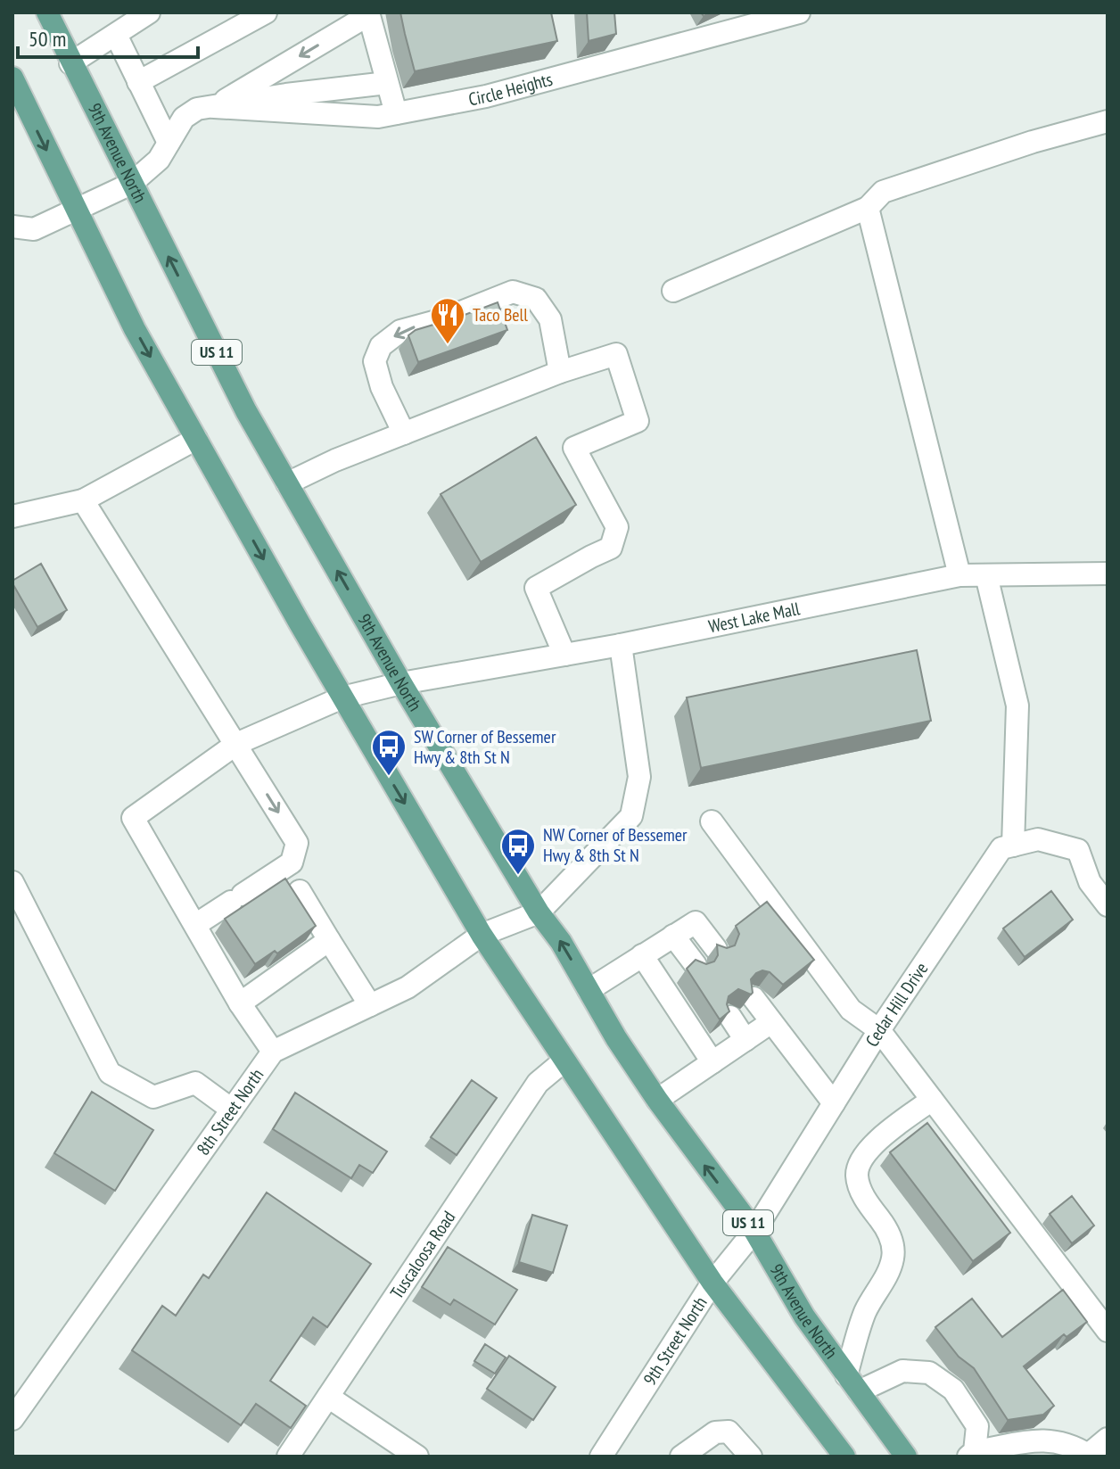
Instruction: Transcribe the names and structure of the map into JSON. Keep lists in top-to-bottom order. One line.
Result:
{"streets":{"main road":["9th Avenue North","US 11"],"street":["Circle Heights","West Lake Mall","Cedar Hill Drive","8th Street North","Tuscaloosa Road","9th Street North"]},"crossings":[["9th Avenue North","West Lake Mall"],["9th Avenue North","Cedar Hill Drive"],["9th Avenue North","8th Street North"],["9th Avenue North","9th Street North"],["Cedar Hill Drive","9th Street North"]],"places":{"restaurant":["Taco Bell"],"bus stop":["SW Corner of Bessemer Hwy & 8th St N","NW Corner of Bessemer Hwy & 8th St N"]},"scale_bar":"50 m"}
